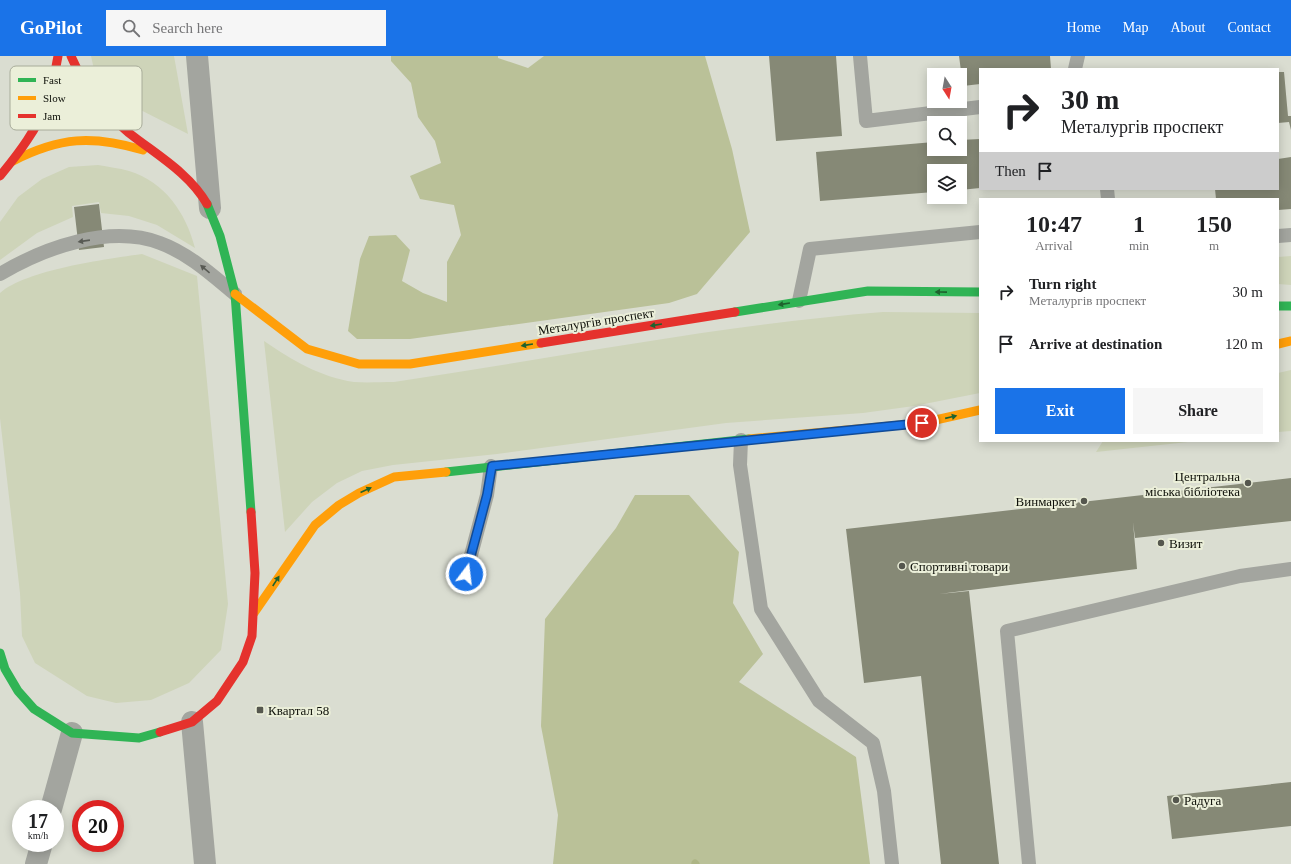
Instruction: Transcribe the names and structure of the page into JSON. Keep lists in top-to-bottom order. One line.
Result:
{"streets":{"street":["Металургів проспект"]},"one_way":["Металургів проспект"],"places":{"other":["Центральна міська бібліотека","Винмаркет","Визит","Спортивні товари","Радуга"],"transit":["Квартал 58"]},"legend":["Fast","Slow","Jam"],"north":"bottom","page":{"header":"GoPilot","search":"Search here","nav":["Home","Map","About","Contact"],"turn":["30 m","Металургів проспект"],"then":"Then","eta":["10:47","Arrival","1","min","150","m"],"list":[{"name":"Turn right","note":"Металургів проспект","value":"30 m"},{"name":"Arrive at destination","value":"120 m"}],"buttons":["Exit","Share"],"speed":"17 km/h","limit":"20"}}
